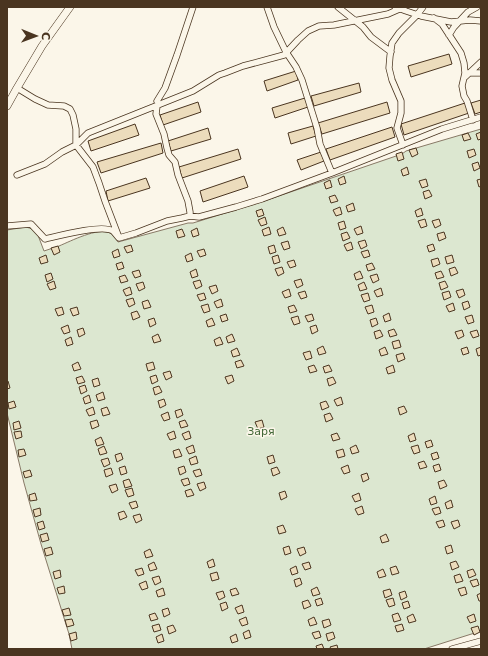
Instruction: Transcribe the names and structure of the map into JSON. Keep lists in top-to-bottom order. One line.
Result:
{"parks":["Заря"],"north":"right"}
